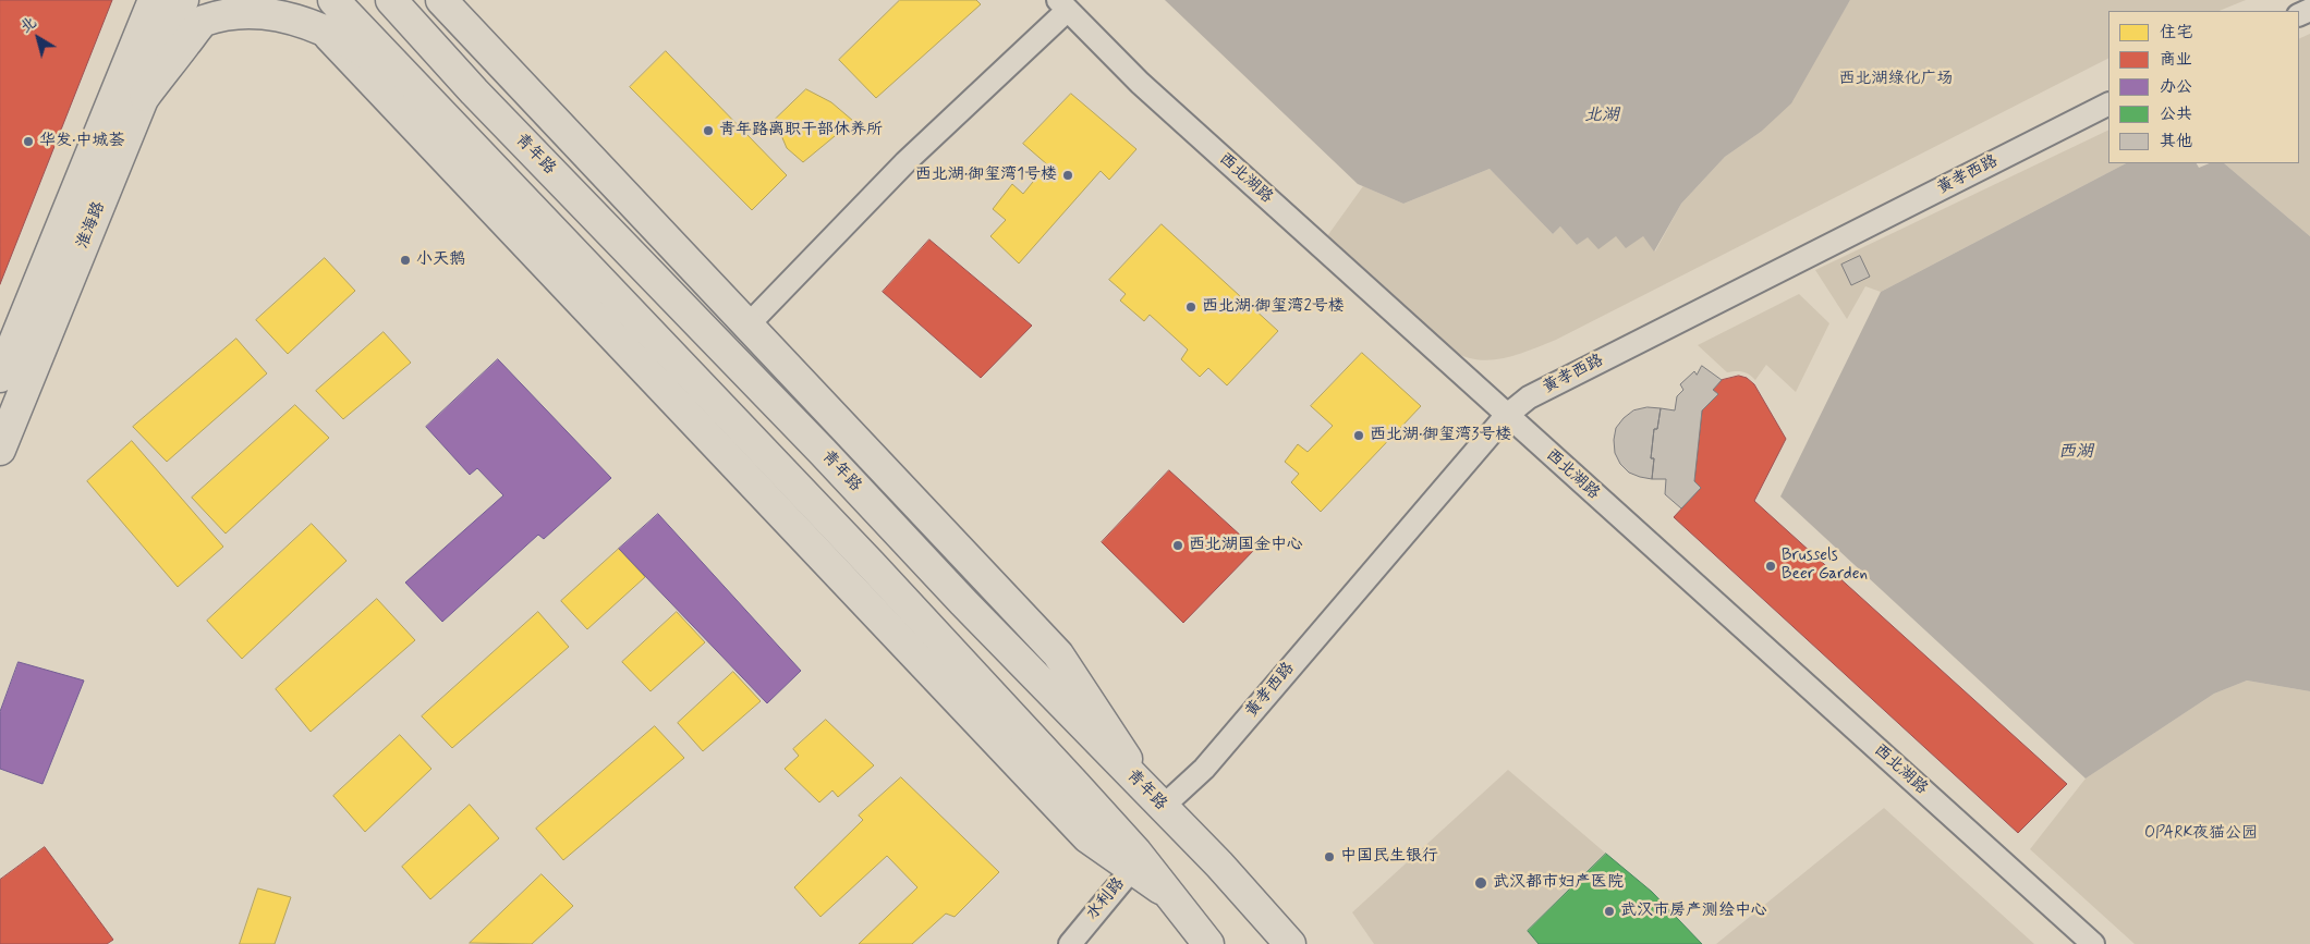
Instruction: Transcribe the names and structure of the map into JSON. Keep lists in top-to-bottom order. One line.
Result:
{"streets":{"main road":["青年路","淮海路"],"street":["黄孝西路","西北湖路","水利路"]},"crossings":[["青年路","黄孝西路"],["黄孝西路","西北湖路"]],"water":["北湖","西湖"],"parks":["西北湖绿化广场","OPARK夜猫公园"],"places":["青年路离职干部休养所","华发·中城荟","西北湖·御玺湾1号楼","小天鹅","西北湖·御玺湾2号楼","西北湖·御玺湾3号楼","西北湖国金中心","Brussels Beer Garden","中国民生银行","武汉都市妇产医院","武汉市房产测绘中心"],"legend":["住宅","商业","办公","公共","其他"],"north":"top left"}
